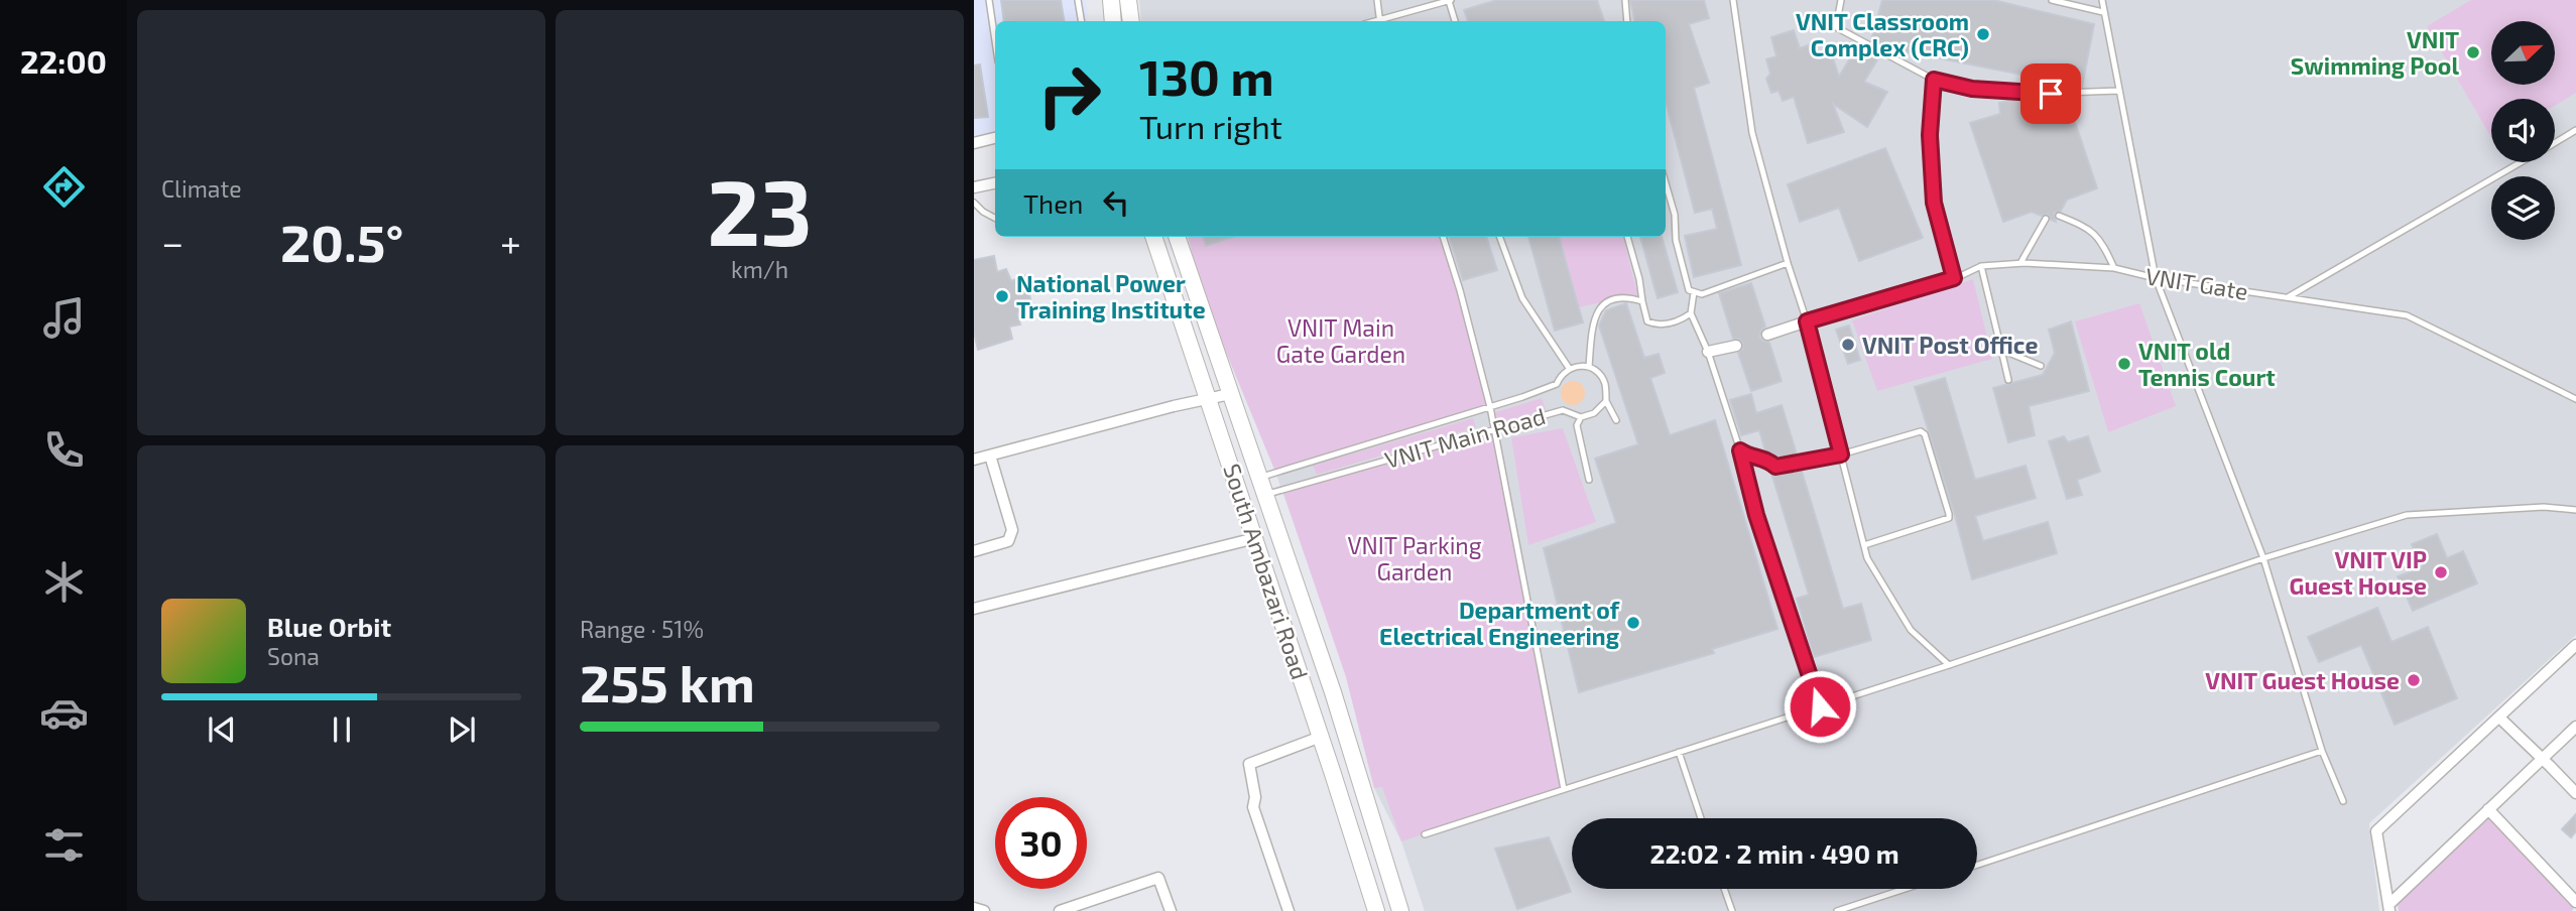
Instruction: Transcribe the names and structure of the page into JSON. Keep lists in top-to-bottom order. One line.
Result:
{"streets":{"main road":["South Ambazari Road"],"lane":["VNIT Gate","VNIT Main Road"]},"parks":["VNIT Main Gate Garden","VNIT Parking Garden"],"places":["VNIT Classroom Complex (CRC)","VNIT Swimming Pool","National Power Training Institute","VNIT Post Office","VNIT old Tennis Court","VNIT VIP Guest House","Department of Electrical Engineering","VNIT Guest House"],"north":"top right","page":{"tabs":"22:00","tile":["Climate",["23","km/h"],["Range · 51%","255 km"]],"turn":["130 m","Turn right"],"then":"Then","heat":["−","20.5°","+"],"song":["Blue Orbit","Sona"],"limit":"30","trip":"22:02 · 2 min · 490 m"}}
